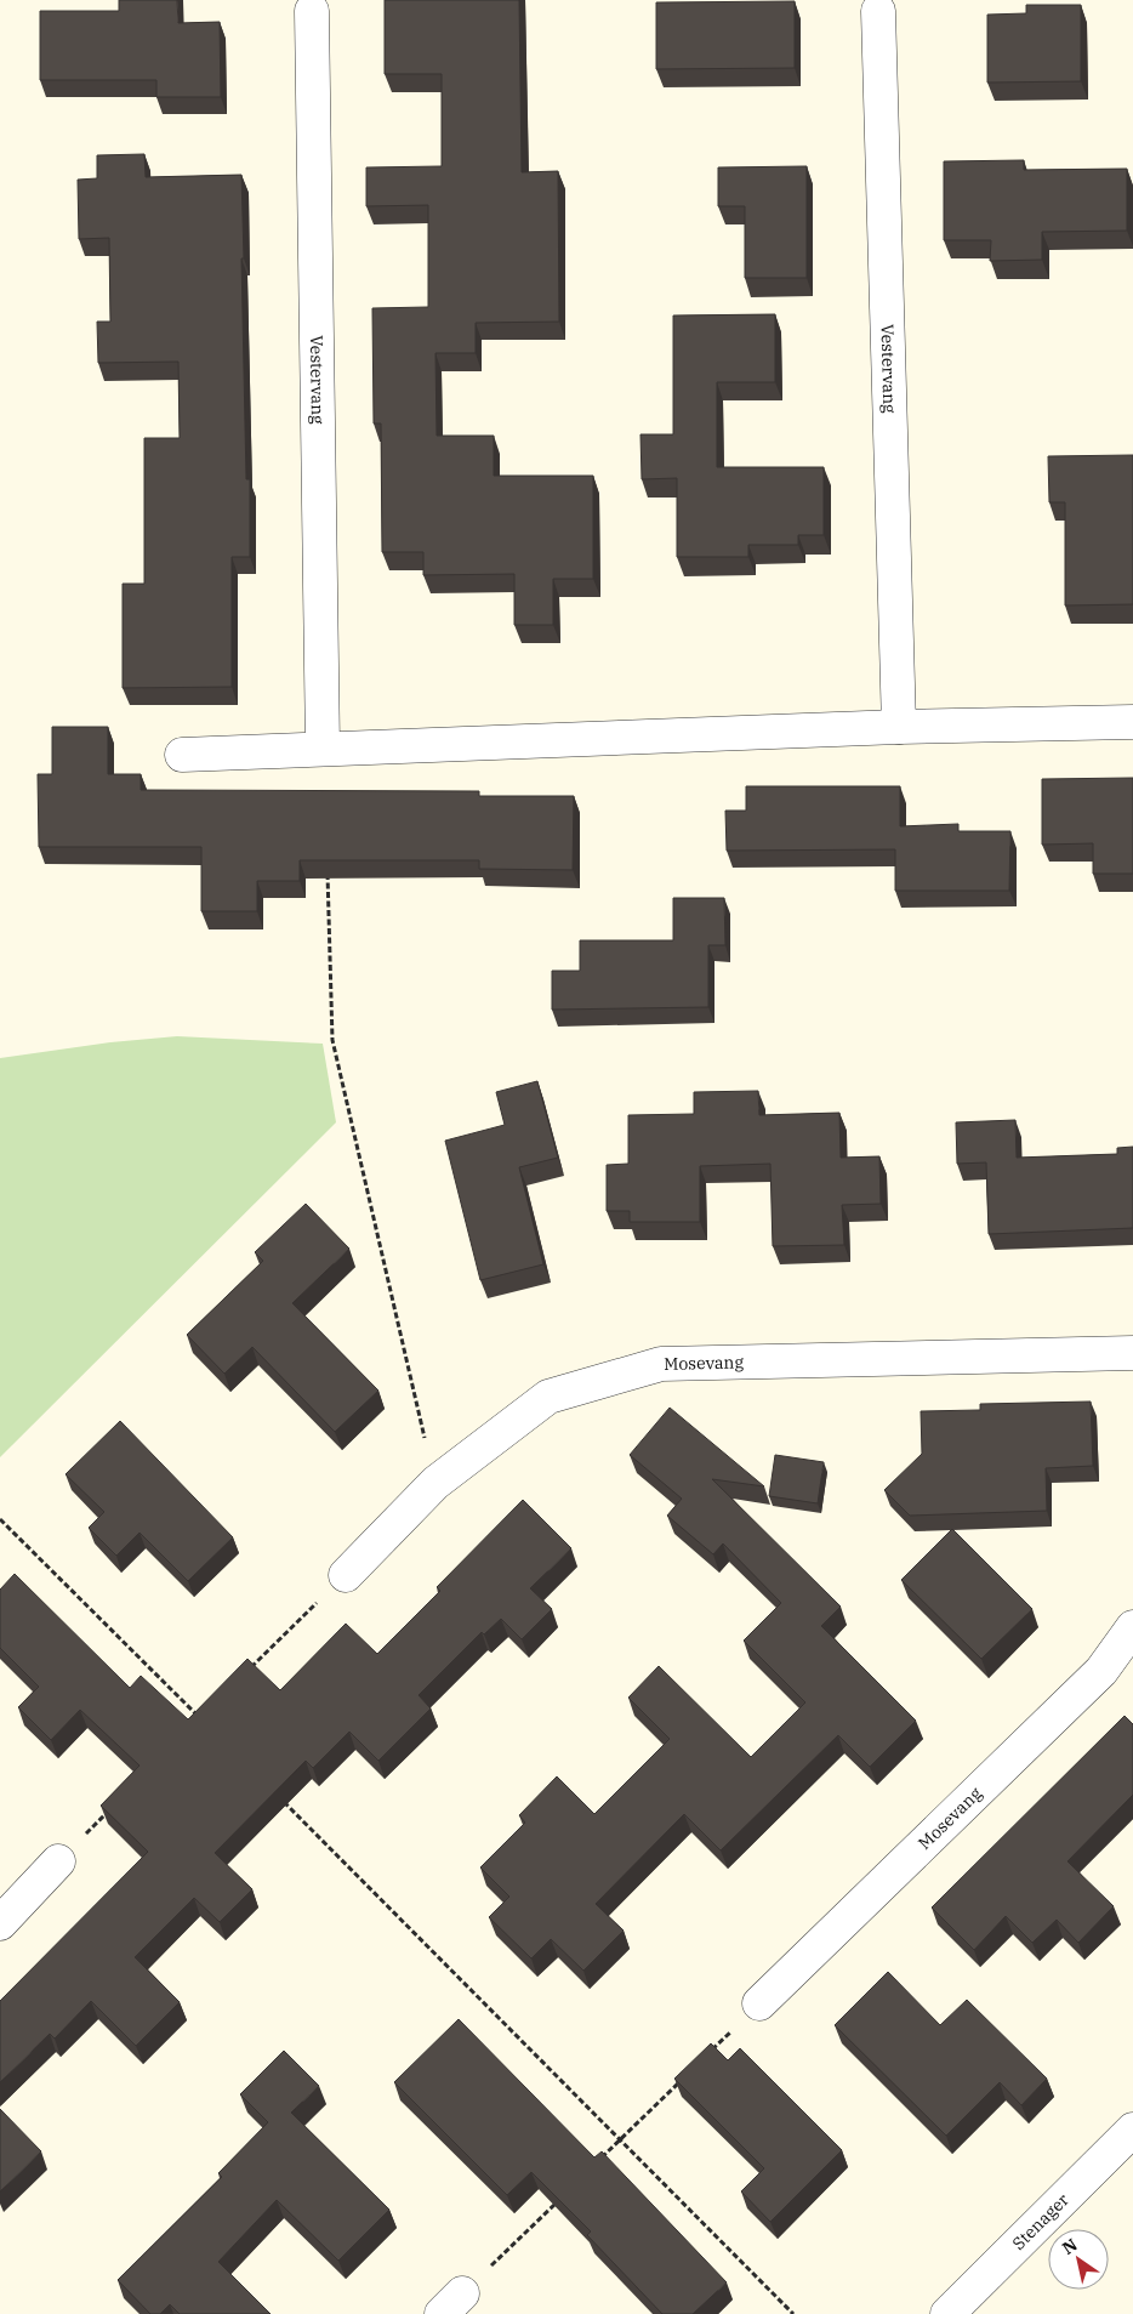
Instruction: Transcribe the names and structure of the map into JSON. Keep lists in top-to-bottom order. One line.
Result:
{"streets":{"street":["Vestervang","Mosevang","Stenager"]},"north":"top left"}
